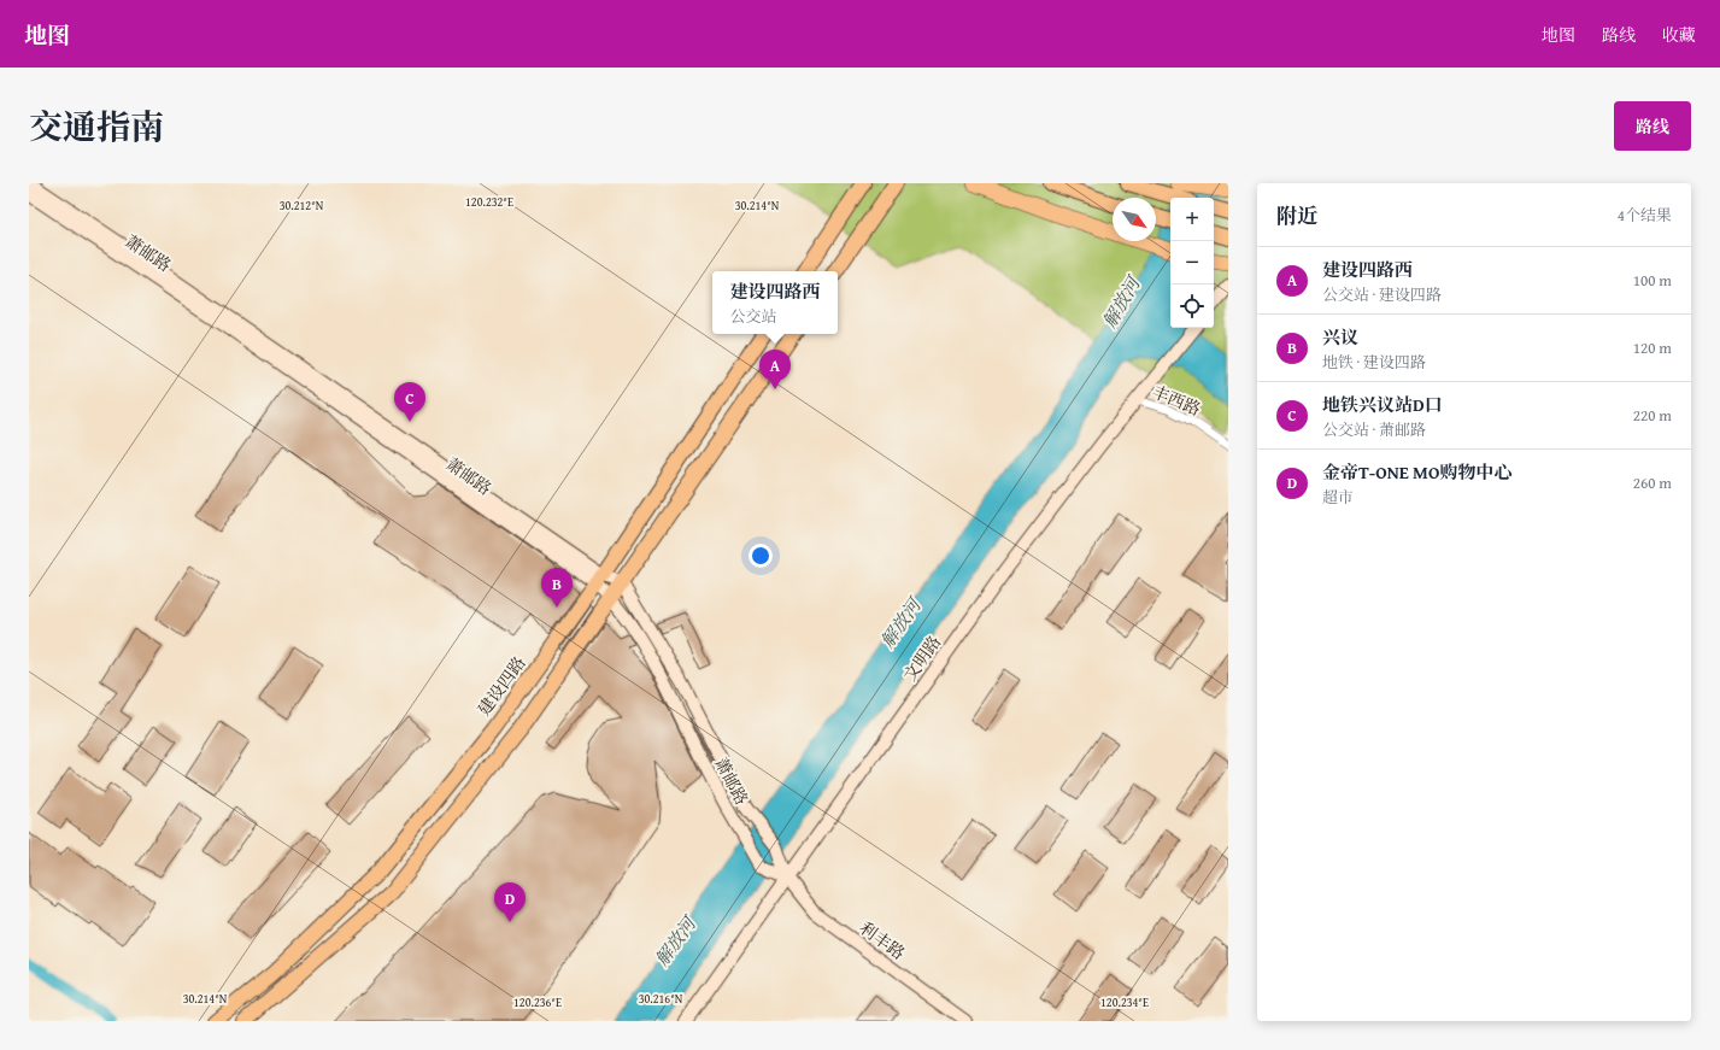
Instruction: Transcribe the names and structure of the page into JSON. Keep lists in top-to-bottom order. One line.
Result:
{"streets":{"main road":["建设四路"],"street":["萧邮路","丰西路","文明路","利丰路"]},"crossings":[["萧邮路","文明路"],["萧邮路","建设四路"],["萧邮路","利丰路"],["丰西路","文明路"],["文明路","利丰路"]],"water":["解放河"],"north":"bottom right","page":{"header":"地图","nav":["地图","路线","收藏"],"title":"交通指南","buttons":"路线","heading":["附近","4个结果"],"map_buttons":["+","−"],"list":[{"mark":"A","name":"建设四路西","note":"公交站 · 建设四路","value":"100 m"},{"mark":"B","name":"兴议","note":"地铁 · 建设四路","value":"120 m"},{"mark":"C","name":"地铁兴议站D口","note":"公交站 · 萧邮路","value":"220 m"},{"mark":"D","name":"金帝T-ONE MO购物中心","note":"超市","value":"260 m"}],"popup":["建设四路西","公交站"],"pins":["A","C","B","D"]},"coordinates":["120.232°E","30.212°N","30.214°N","30.216°N","120.236°E","120.234°E"]}
